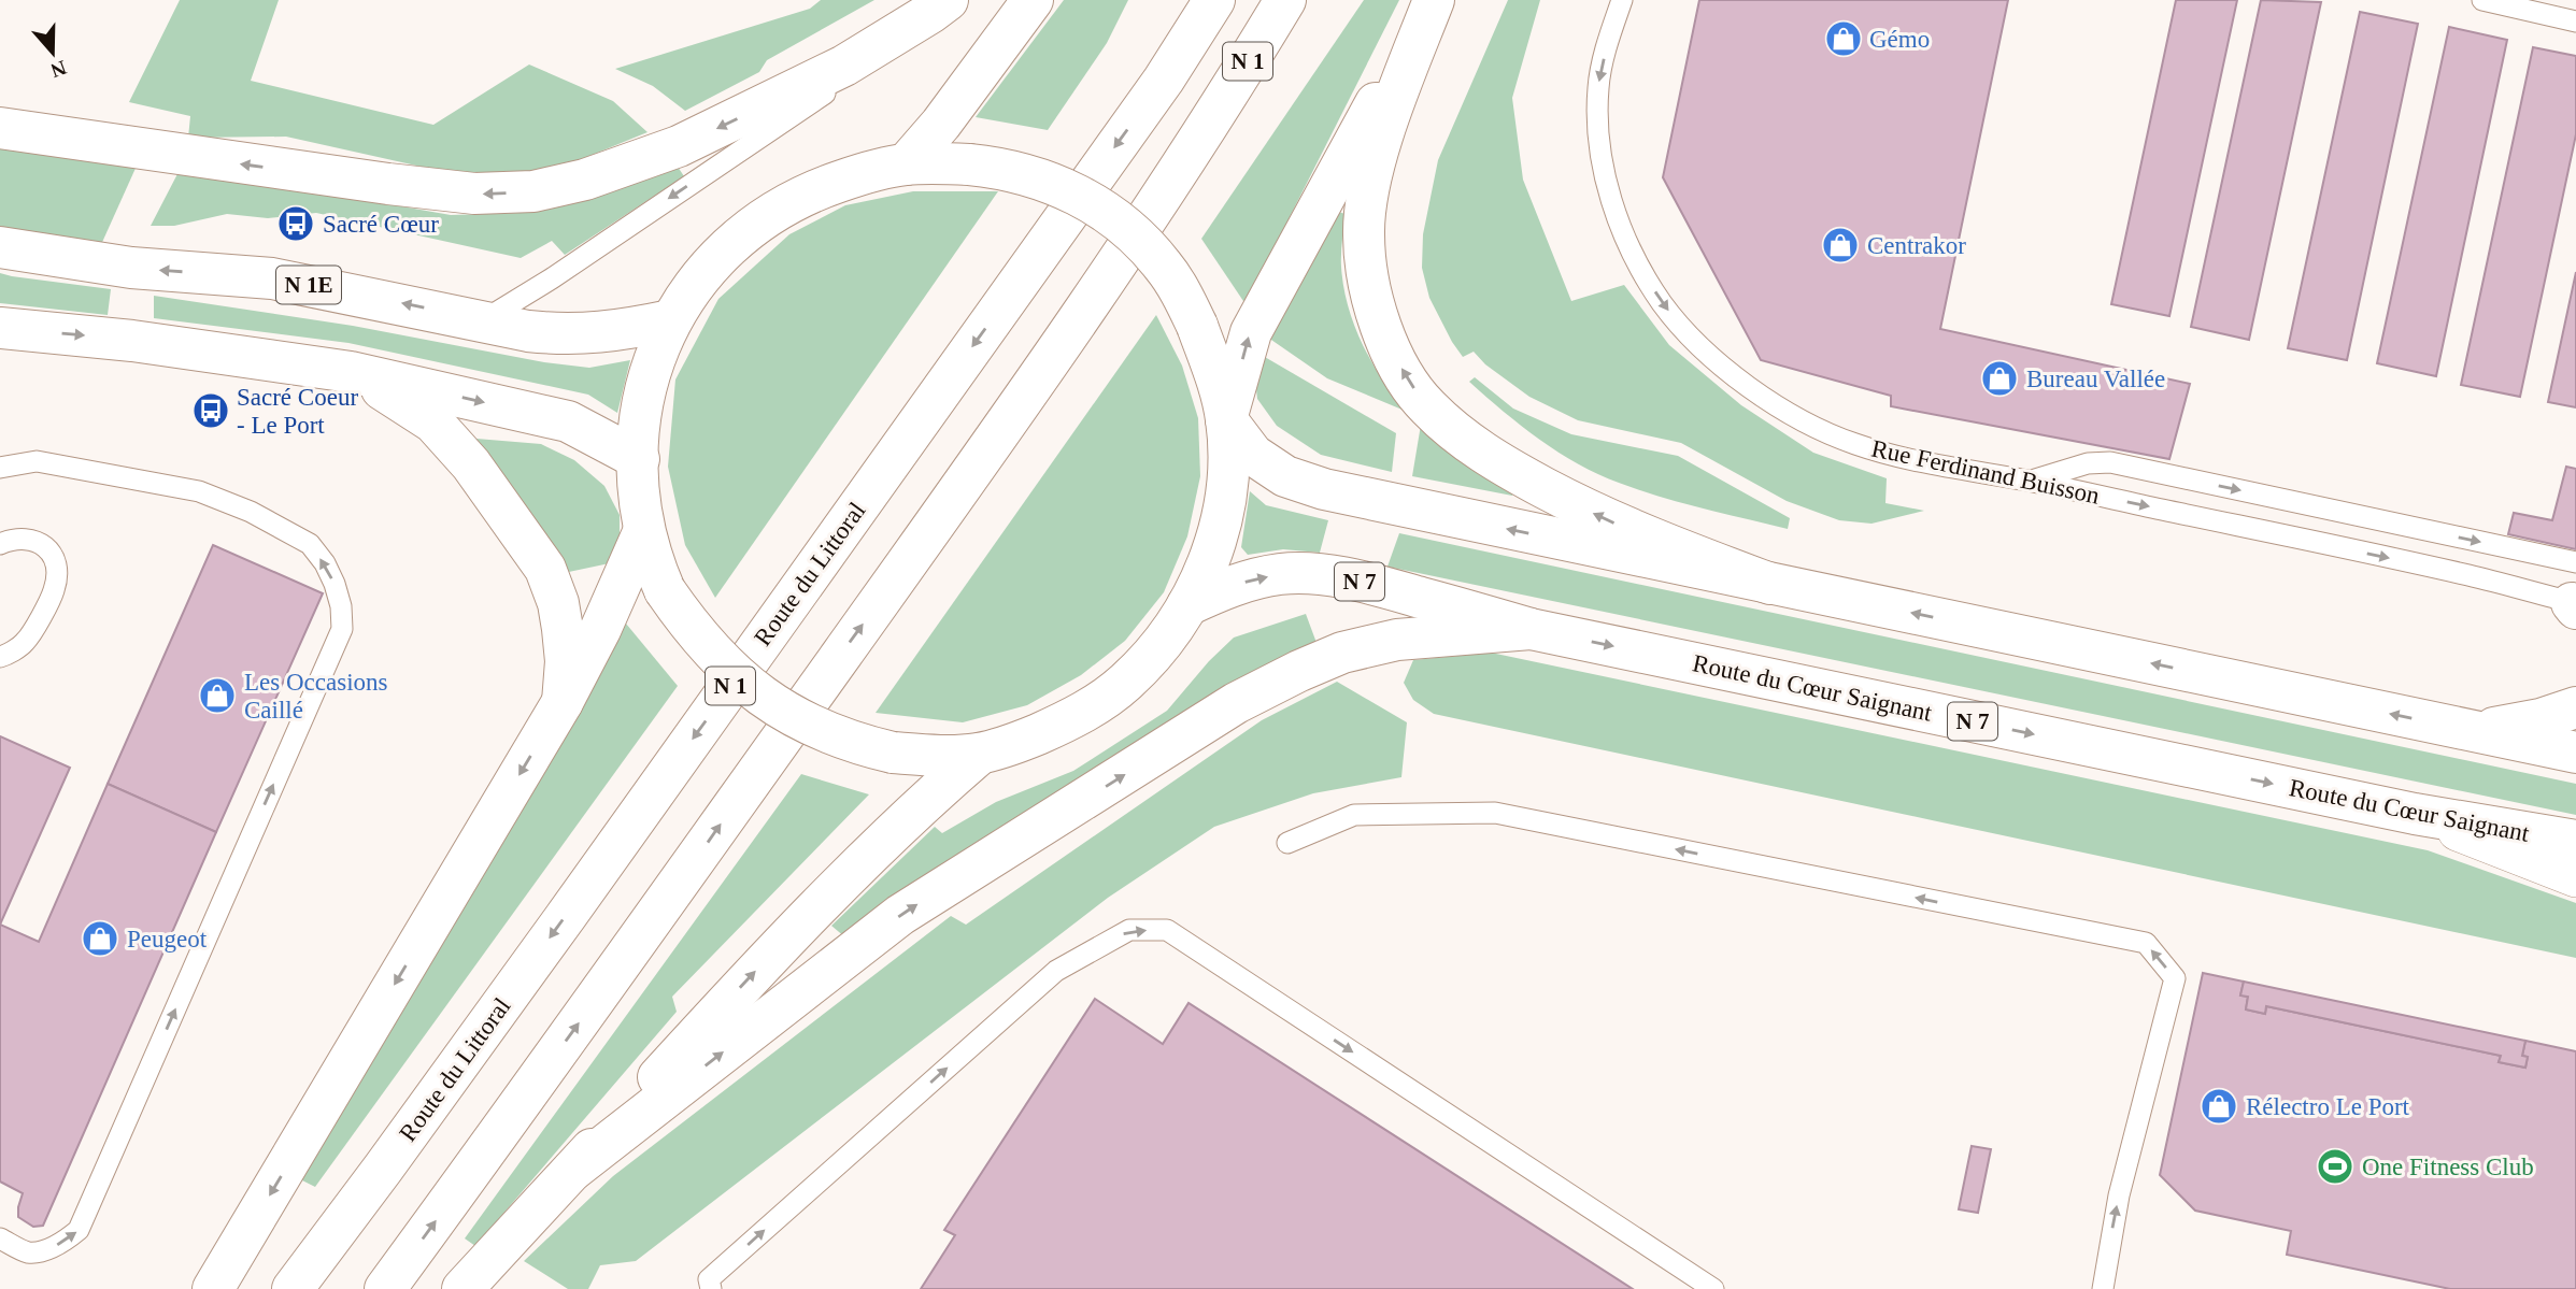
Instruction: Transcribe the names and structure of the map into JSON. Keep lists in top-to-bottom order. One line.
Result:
{"streets":{"main road":["N 1","N 1E","Route du Littoral","N 7","Route du Cœur Saignant"],"lane":["Rue Ferdinand Buisson"]},"places":{"shop":["Gémo","Centrakor","Bureau Vallée","Les Occasions Caillé","Peugeot","Rélectro Le Port"],"bus stop":["Sacré Cœur","Sacré Coeur - Le Port"],"sports":["One Fitness Club"]},"north":"bottom"}
